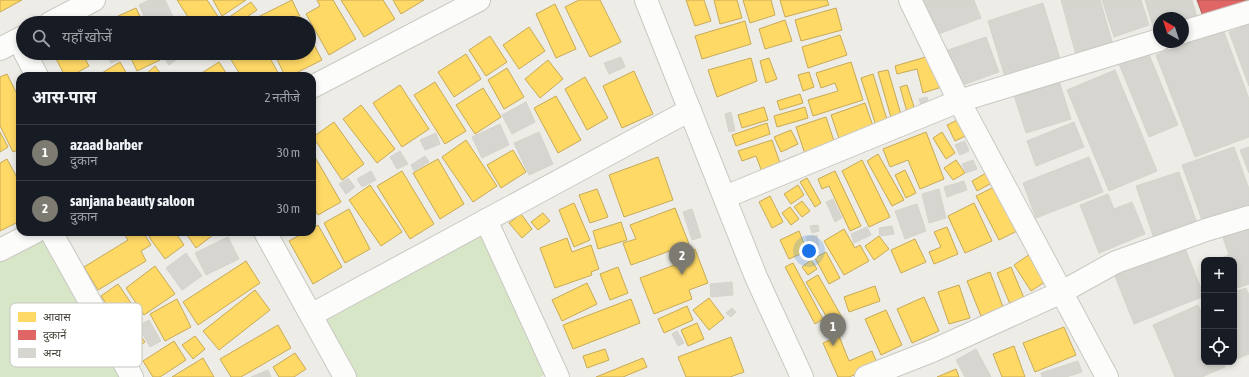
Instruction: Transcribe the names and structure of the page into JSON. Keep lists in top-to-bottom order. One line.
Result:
{"legend":["आवास","दुकानें","अन्य"],"north":"top left","page":{"search":"यहाँ खोजें","heading":["आस-पास","2 नतीजे"],"list":[{"mark":"1","name":"azaad barber","note":"दुकान","value":"30 m"},{"mark":"2","name":"sanjana beauty saloon","note":"दुकान","value":"30 m"}],"pins":["2","1"],"map_buttons":["+","−"]}}
